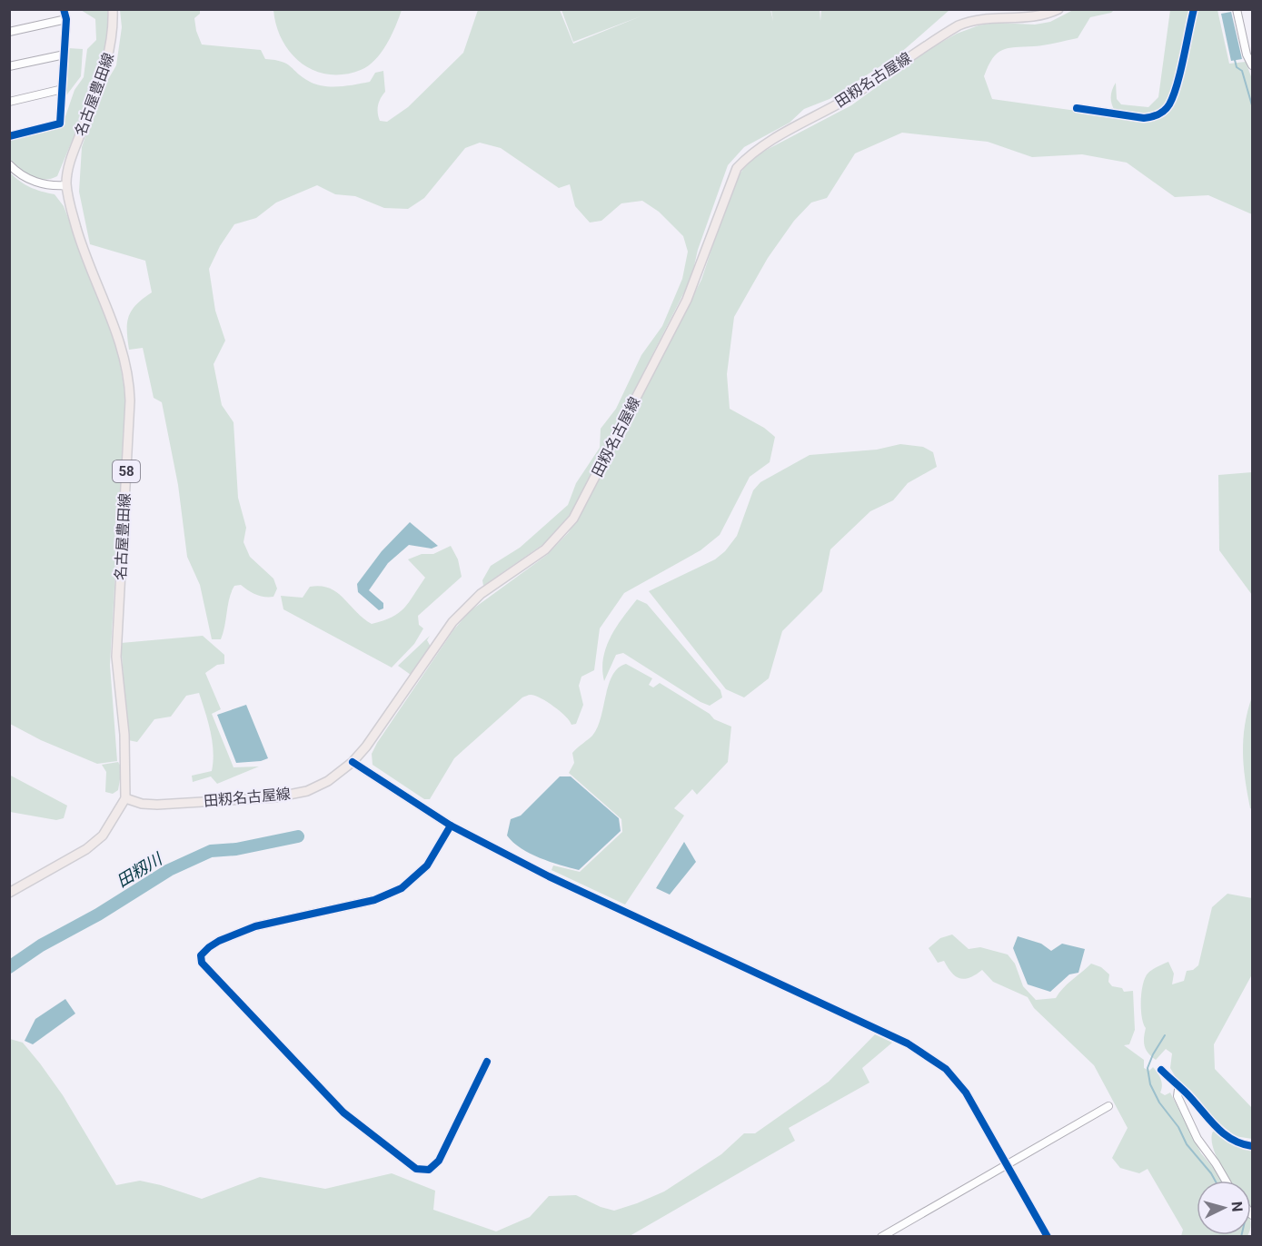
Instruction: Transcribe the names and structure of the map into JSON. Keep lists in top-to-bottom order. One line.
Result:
{"streets":{"main road":["田籾名古屋線","名古屋豊田線","58"]},"crossings":[["田籾名古屋線","名古屋豊田線"]],"water":["田籾川"],"north":"right"}
